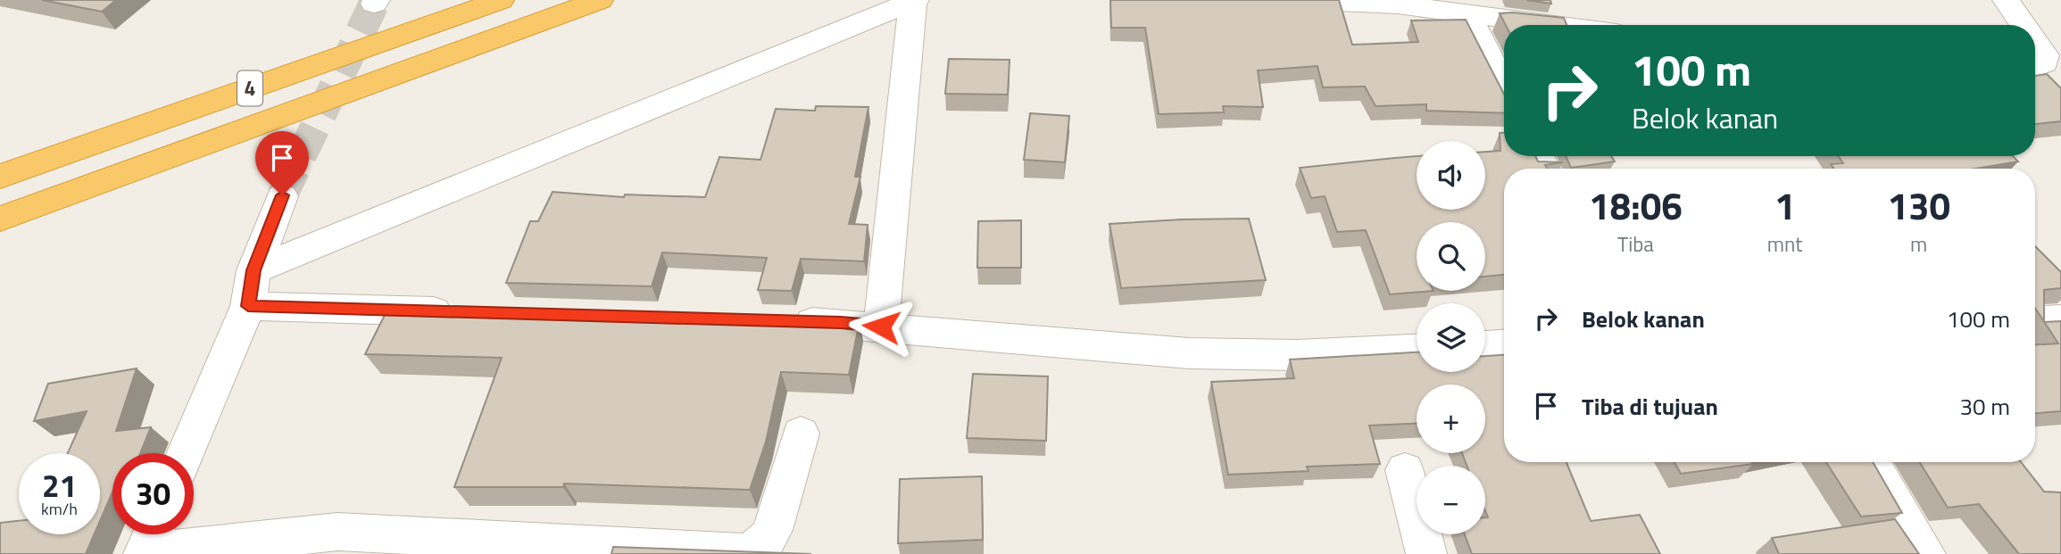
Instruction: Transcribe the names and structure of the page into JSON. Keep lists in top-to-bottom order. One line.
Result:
{"streets":{"highway":["4"]},"page":{"turn":["100 m","Belok kanan"],"map_buttons":["+","−"],"eta":["18:06","Tiba","1","mnt","130","m"],"list":[{"name":"Belok kanan","value":"100 m"},{"name":"Tiba di tujuan","value":"30 m"}],"speed":"21 km/h","limit":"30"}}
